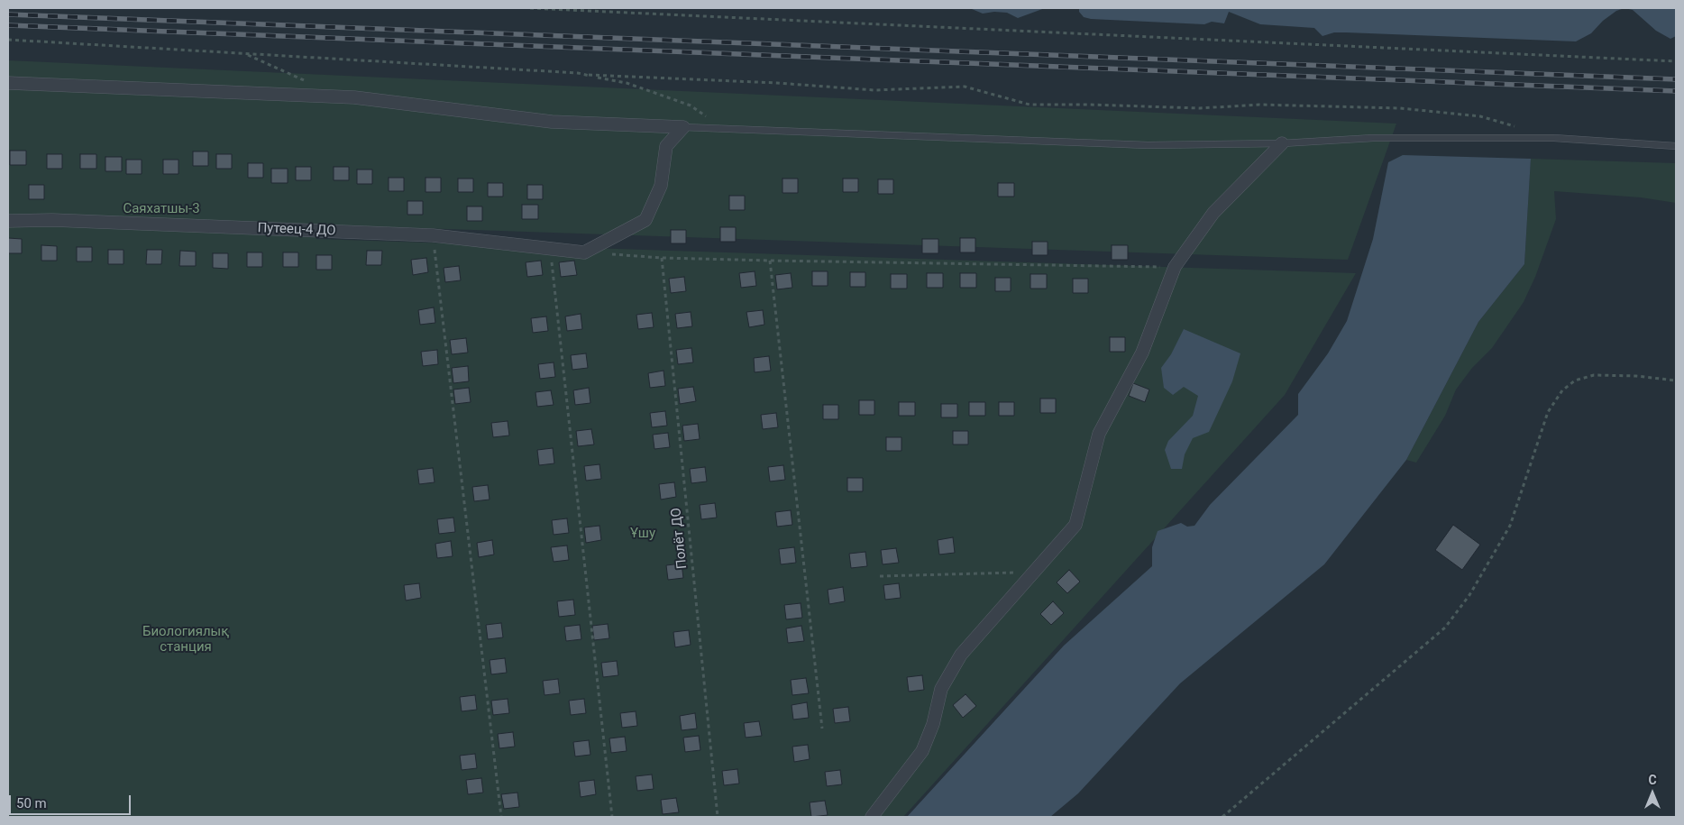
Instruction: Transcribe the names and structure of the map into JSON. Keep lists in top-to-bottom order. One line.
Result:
{"streets":{"street":["Путеец-4 ДО"],"path":["Полёт ДО"]},"parks":["Саяхатшы-3","Ұшу","Биологиялық станция"],"scale_bar":"50 m","north":"top"}
